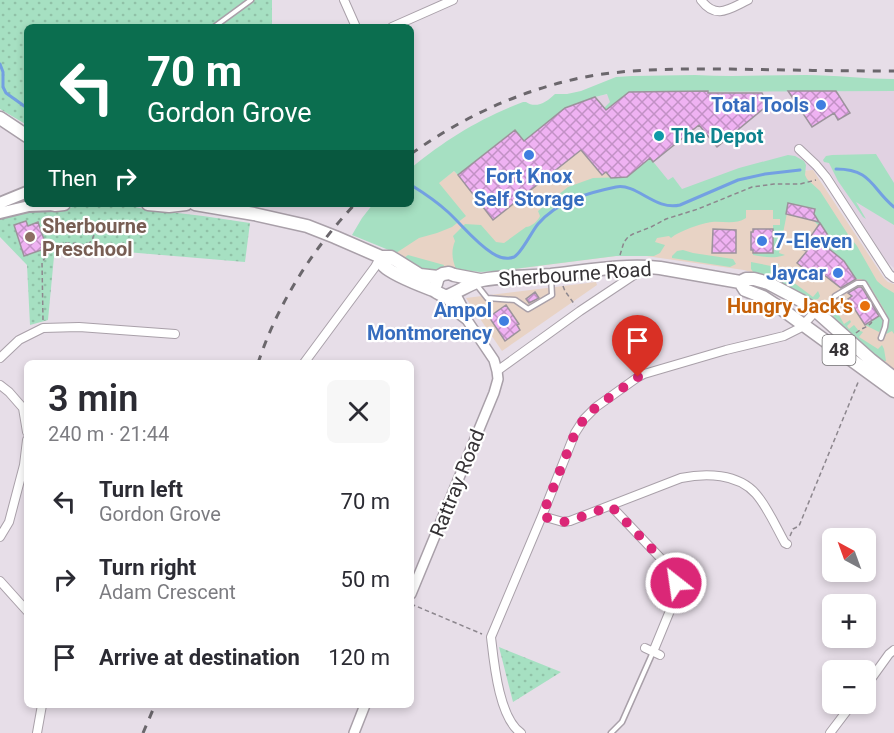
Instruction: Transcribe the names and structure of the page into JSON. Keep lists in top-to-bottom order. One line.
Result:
{"streets":{"main road":["Sherbourne Road","48"],"street":["Rattray Road"]},"crossings":[["Sherbourne Road","48"]],"places":["Total Tools","The Depot","Fort Knox Self Storage","Sherbourne Preschool","7-Eleven","Jaycar","Hungry Jack's","Ampol Montmorency"],"north":"top left","page":{"turn":["70 m","Gordon Grove"],"then":"Then","heading":["3 min","240 m · 21:44"],"list":[{"name":"Turn left","note":"Gordon Grove","value":"70 m"},{"name":"Turn right","note":"Adam Crescent","value":"50 m"},{"name":"Arrive at destination","value":"120 m"}],"map_buttons":["+","−"]}}
